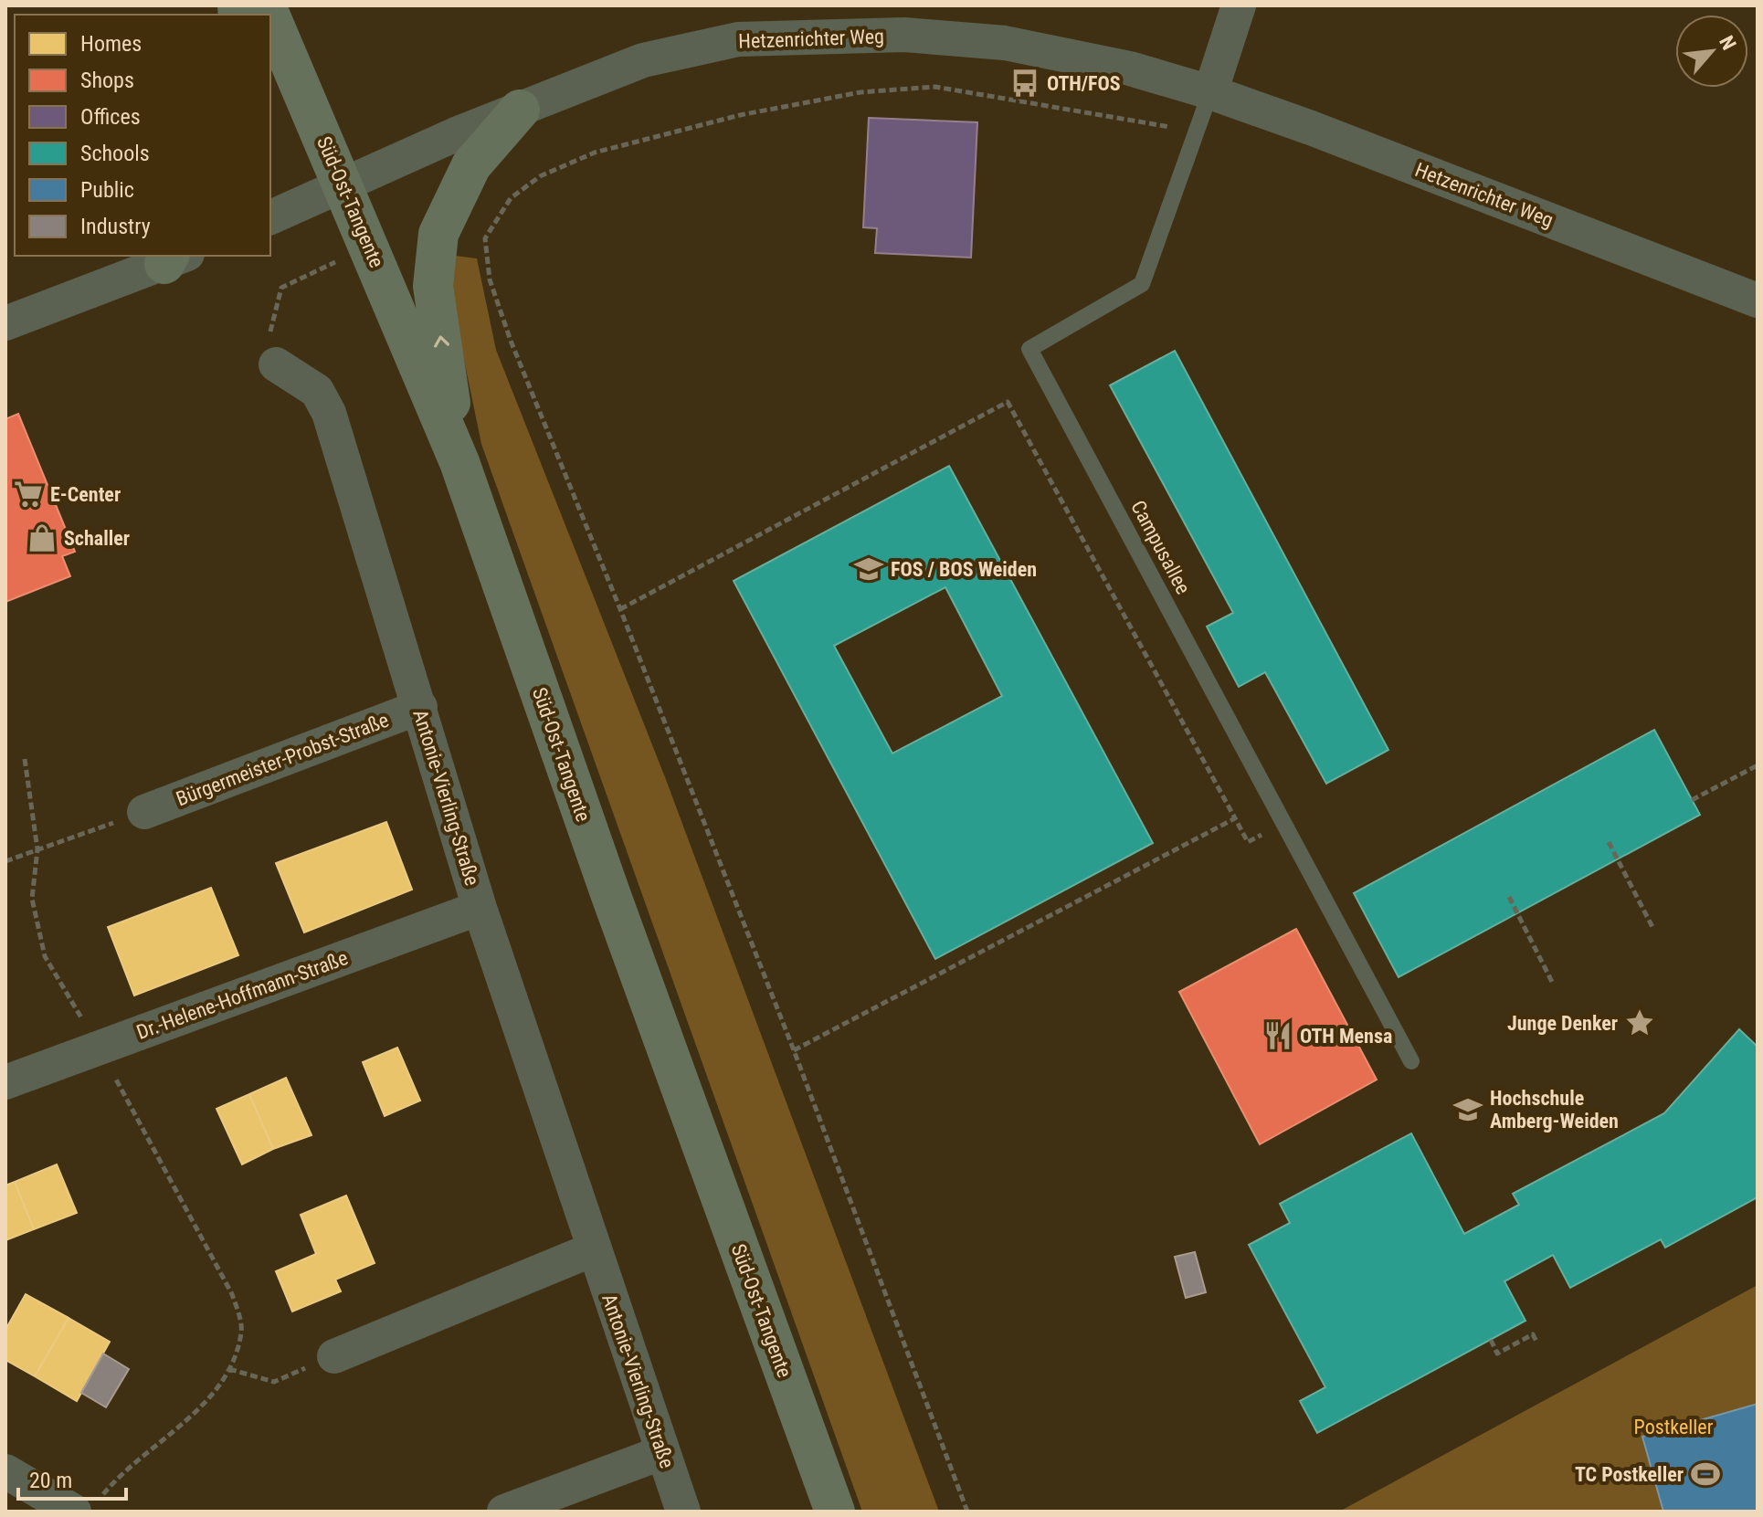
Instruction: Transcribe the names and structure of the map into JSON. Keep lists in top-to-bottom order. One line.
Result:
{"streets":{"main road":["Süd-Ost-Tangente"],"street":["Hetzenrichter Weg","Bürgermeister-Probst-Straße","Antonie-Vierling-Straße","Dr.-Helene-Hoffmann-Straße"],"lane":["Campusallee"]},"crossings":[["Hetzenrichter Weg","Süd-Ost-Tangente"],["Hetzenrichter Weg","Campusallee"],["Bürgermeister-Probst-Straße","Antonie-Vierling-Straße"],["Antonie-Vierling-Straße","Dr.-Helene-Hoffmann-Straße"]],"parks":["Postkeller"],"places":{"bus stop":["OTH/FOS"],"supermarket":["E-Center"],"shop":["Schaller"],"school or university":["FOS / BOS Weiden","Hochschule Amberg-Weiden"],"place":["Junge Denker"],"restaurant":["OTH Mensa"],"sports":["TC Postkeller"]},"legend":["Homes","Shops","Offices","Schools","Public","Industry"],"scale_bar":"20 m","north":"top right"}
